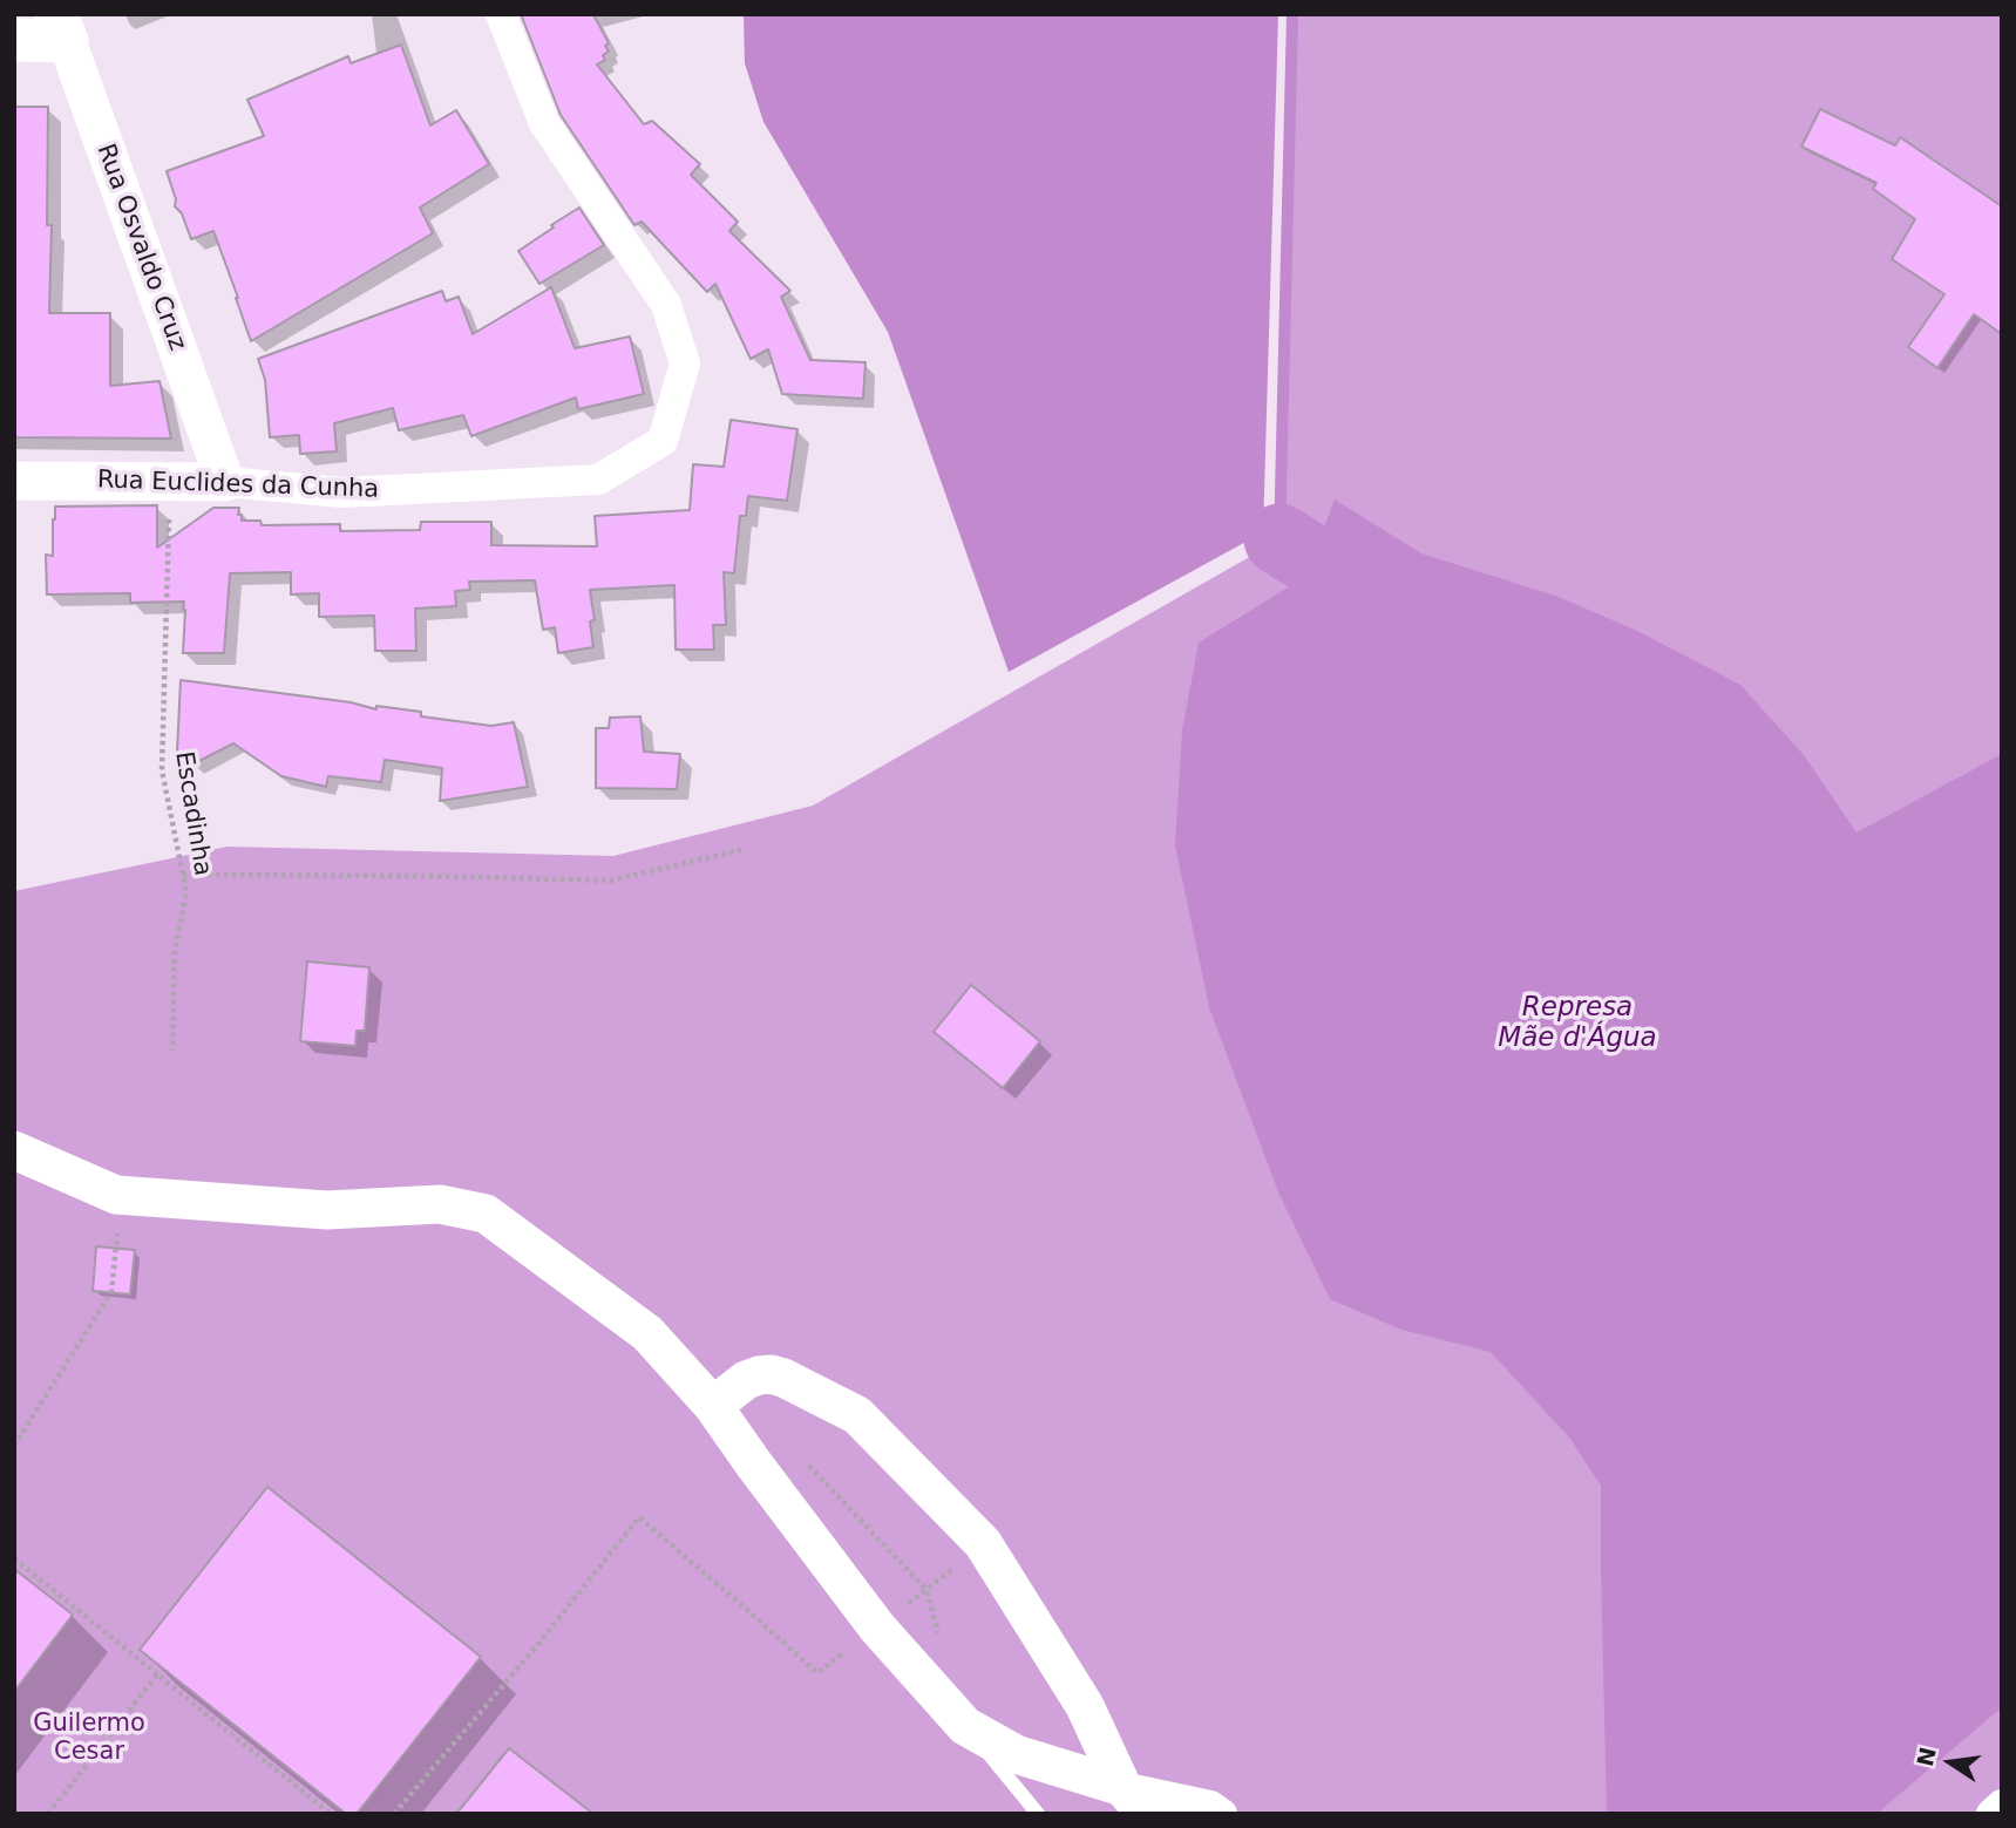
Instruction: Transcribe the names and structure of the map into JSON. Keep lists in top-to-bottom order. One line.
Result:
{"streets":{"street":["Rua Osvaldo Cruz","Rua Euclides da Cunha"],"path":["Escadinha"]},"crossings":[["Rua Osvaldo Cruz","Rua Euclides da Cunha"],["Rua Euclides da Cunha","Escadinha"]],"water":["Represa Mãe d'Água"],"parks":["Guilermo Cesar"],"north":"left"}
